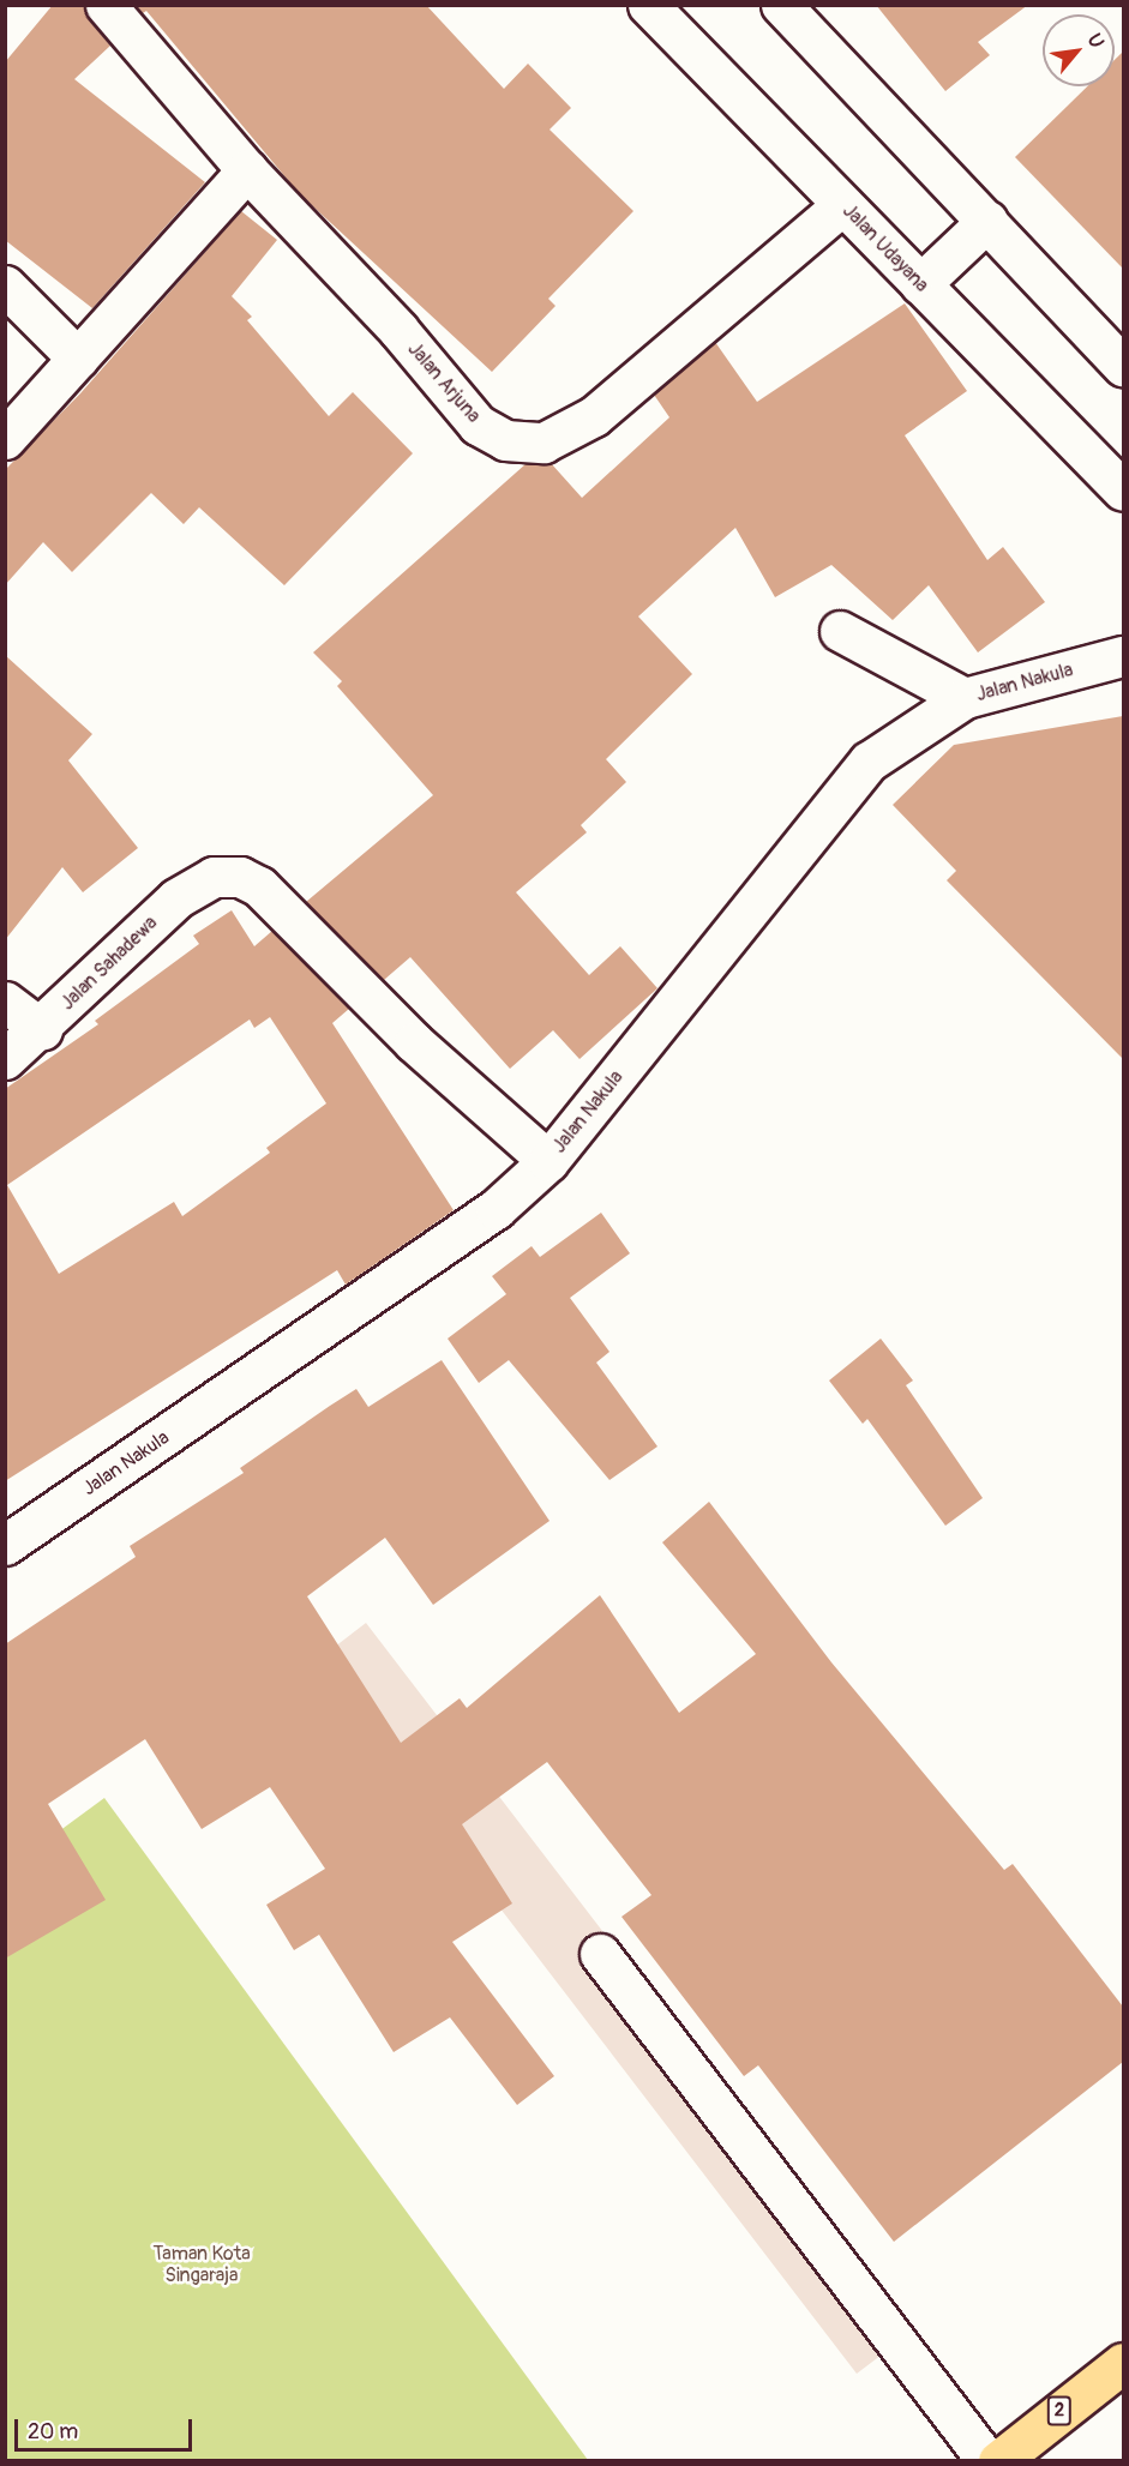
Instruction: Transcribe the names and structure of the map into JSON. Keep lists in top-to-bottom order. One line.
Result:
{"streets":{"highway":["2"],"street":["Jalan Udayana","Jalan Arjuna","Jalan Nakula","Jalan Sahadewa"]},"crossings":[["Jalan Udayana","Jalan Arjuna"],["Jalan Nakula","Jalan Sahadewa"]],"parks":["Taman Kota Singaraja"],"scale_bar":"20 m","north":"top right"}
